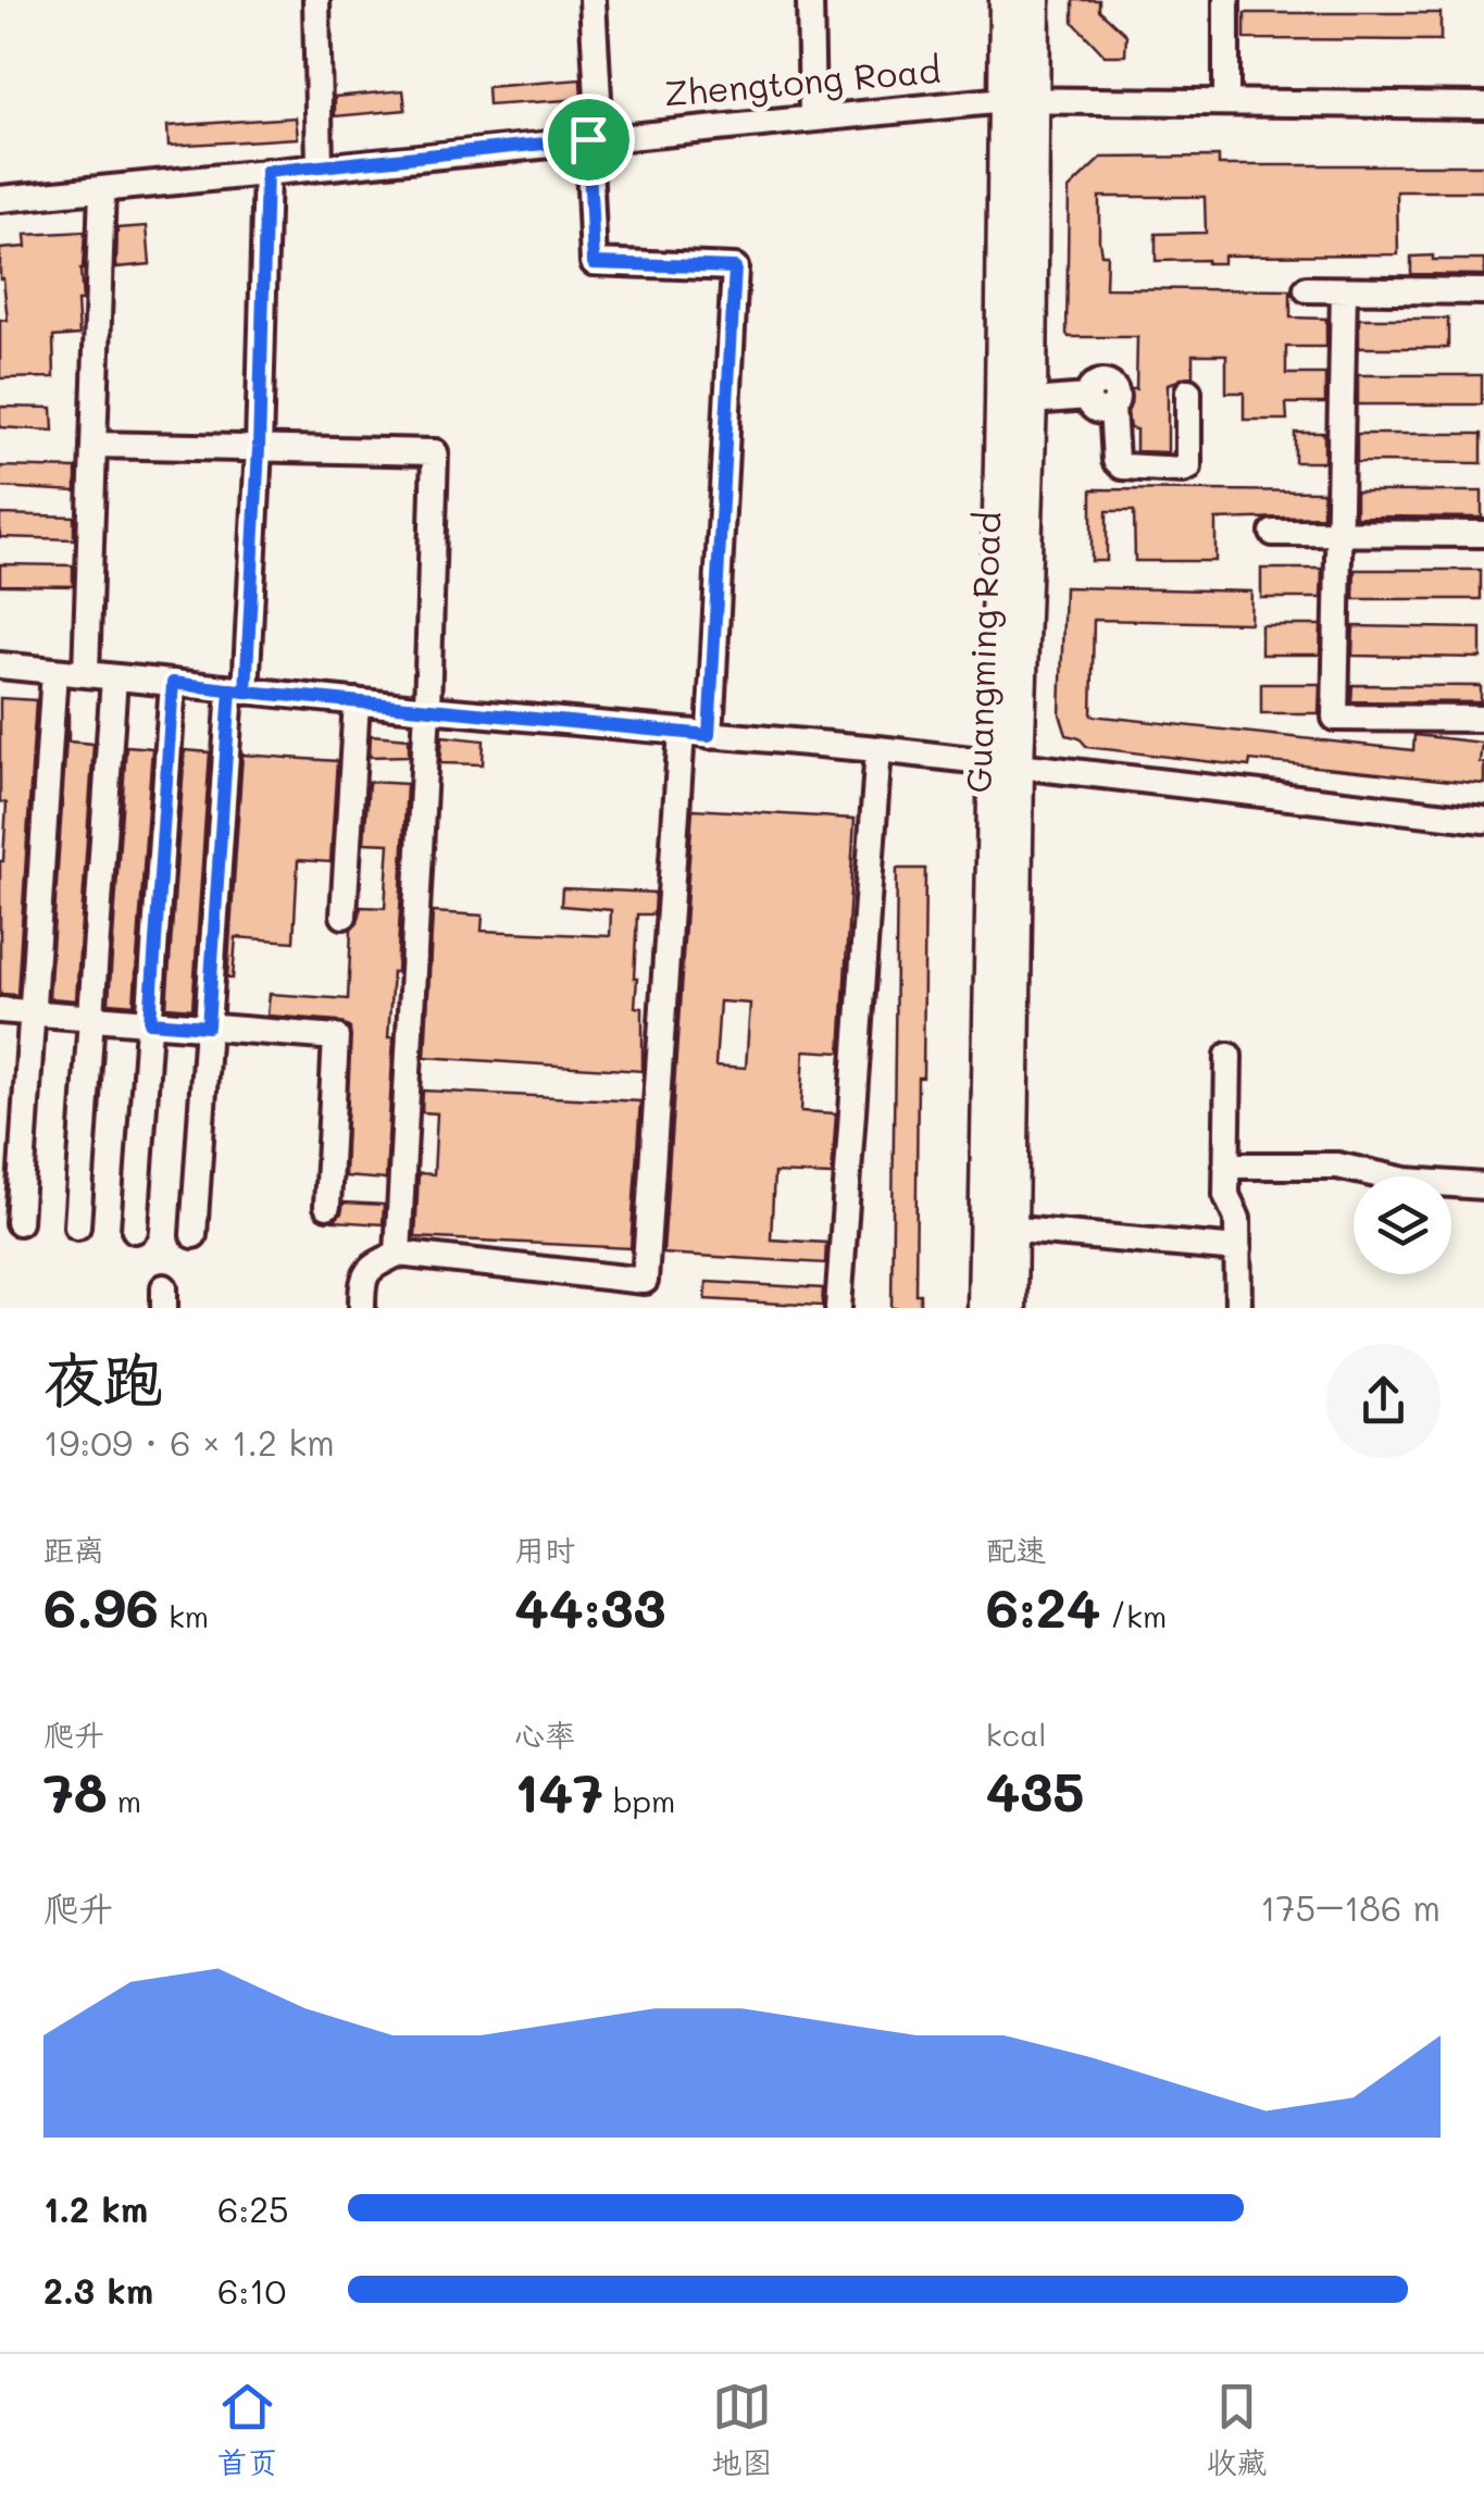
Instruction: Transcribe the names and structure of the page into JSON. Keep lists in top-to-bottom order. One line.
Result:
{"streets":{"main road":["Guangming Road"],"street":["Zhengtong Road"]},"crossings":[["Zhengtong Road","Guangming Road"]],"page":{"heading":["夜跑","19:09 · 6 × 1.2 km"],"stats":[["距离","6.96 km"],["用时","44:33"],["配速","6:24 /km"],["爬升","78 m"],["心率","147 bpm"],["kcal","435"]],"chart":["爬升","175–186 m"],"list":[{"name":"1.2 km","note":"6:25"},{"name":"2.3 km","note":"6:10"}],"tabs":["首页","地图","收藏"]}}
